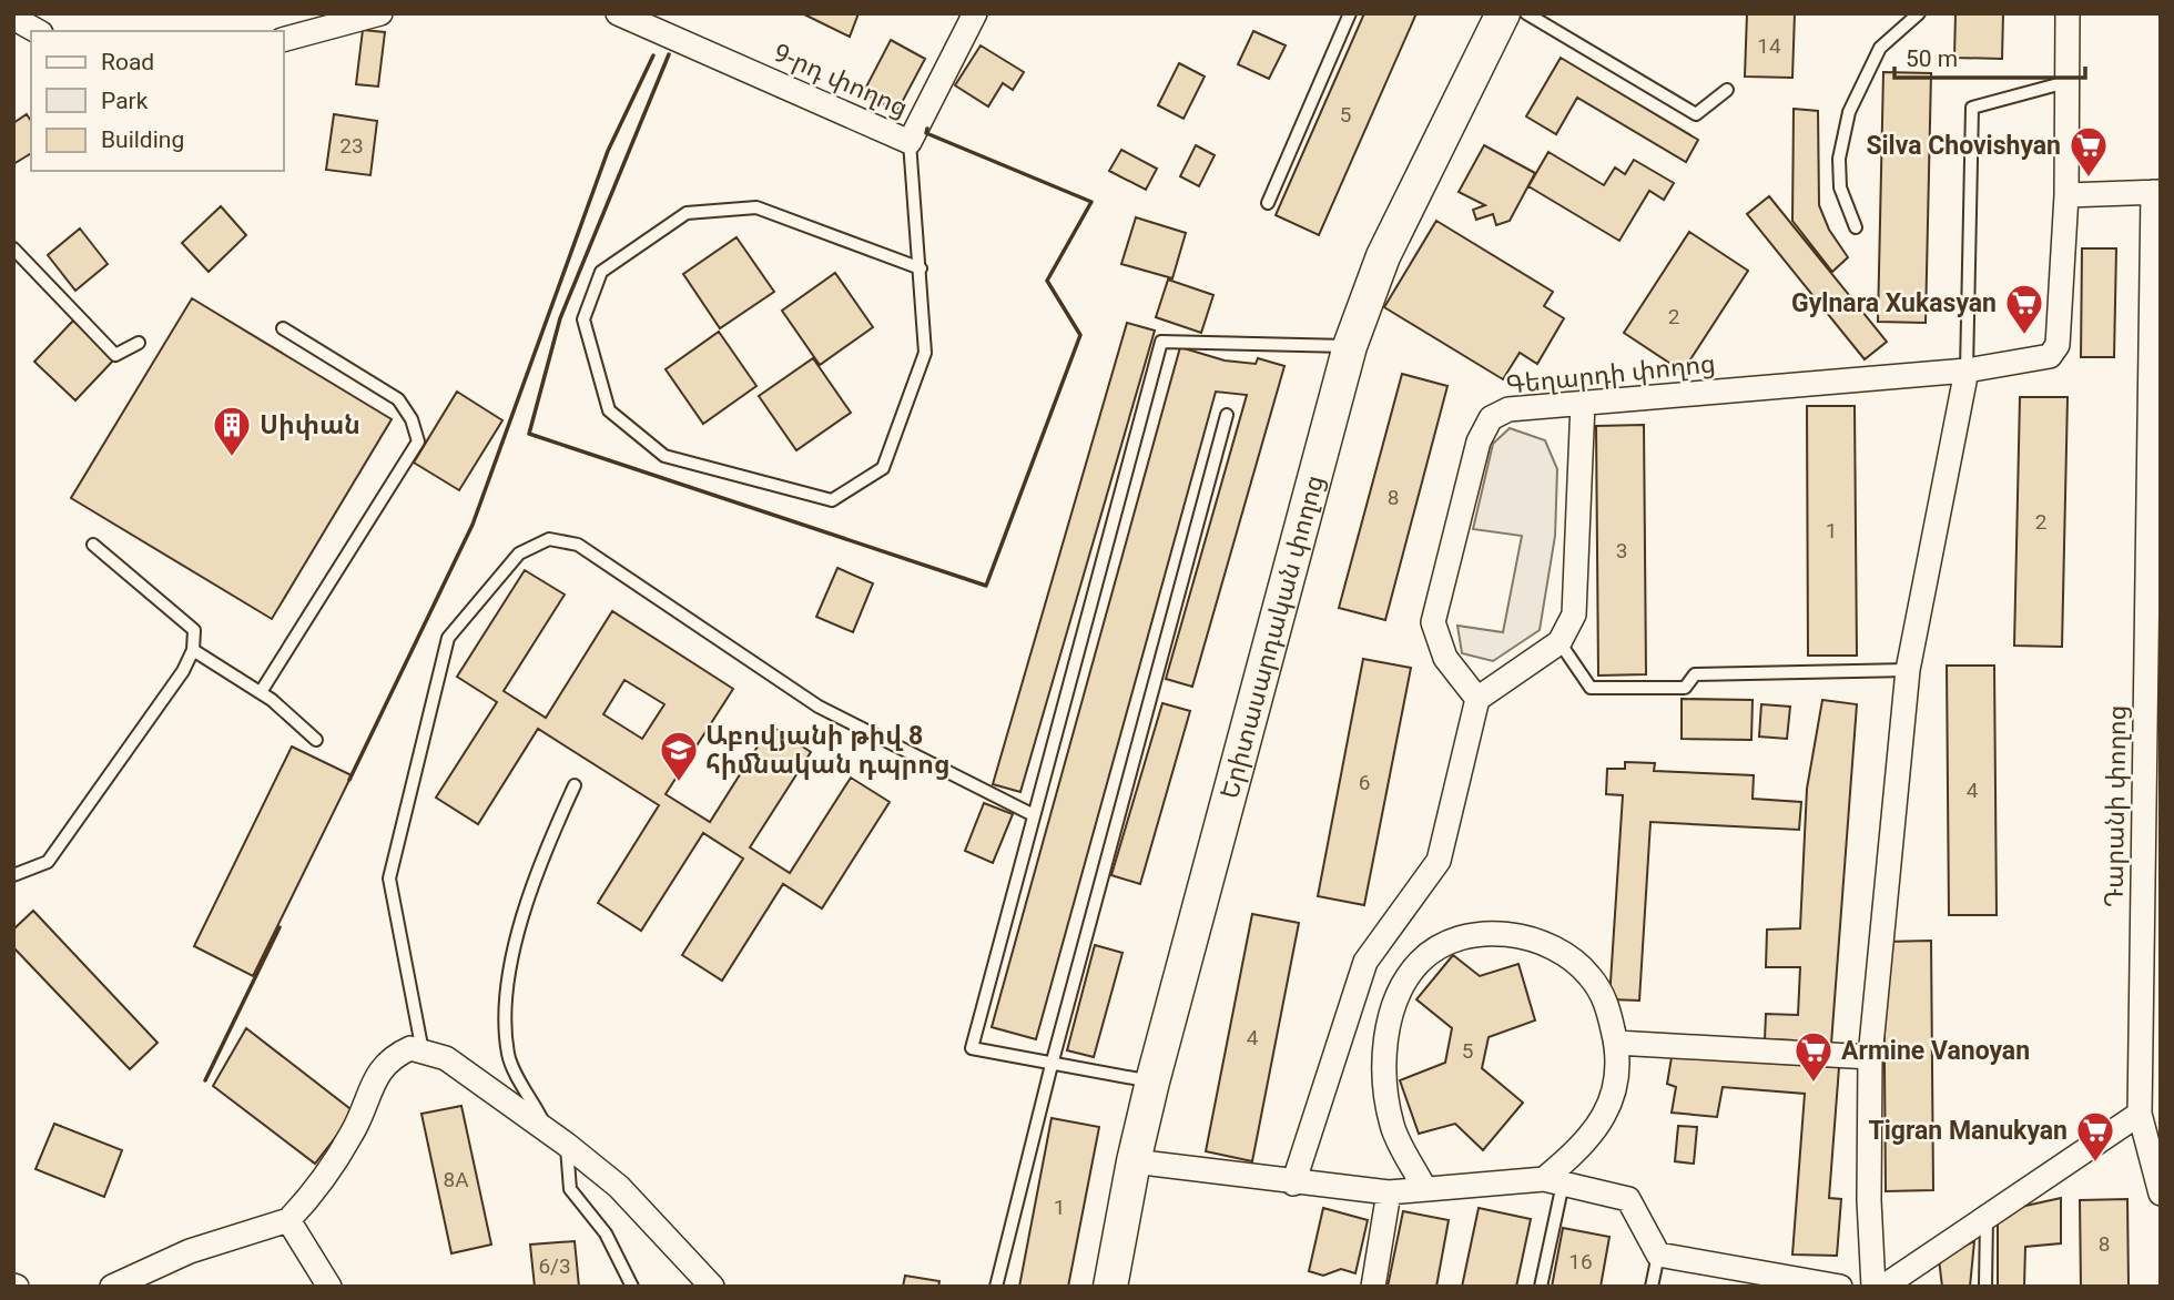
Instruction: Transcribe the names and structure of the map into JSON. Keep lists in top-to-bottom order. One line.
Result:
{"streets":{"street":["9-րդ փողոց","Գեղարդի փողոց","Երիտասարդական փողոց","Դարանի փողոց"]},"places":{"supermarket":["Silva Chovishyan","Gylnara Xukasyan","Armine Vanoyan","Tigran Manukyan"],"building":["Սիփան"],"school or university":["Աբովյանի թիվ 8 հիմնական դպրոց"]},"house_numbers":["14","5","23","2","8","2","1","3","6","4","4","5","8А","1","8","16","6/3"],"legend":["Road","Park","Building"],"scale_bar":"50 m"}
